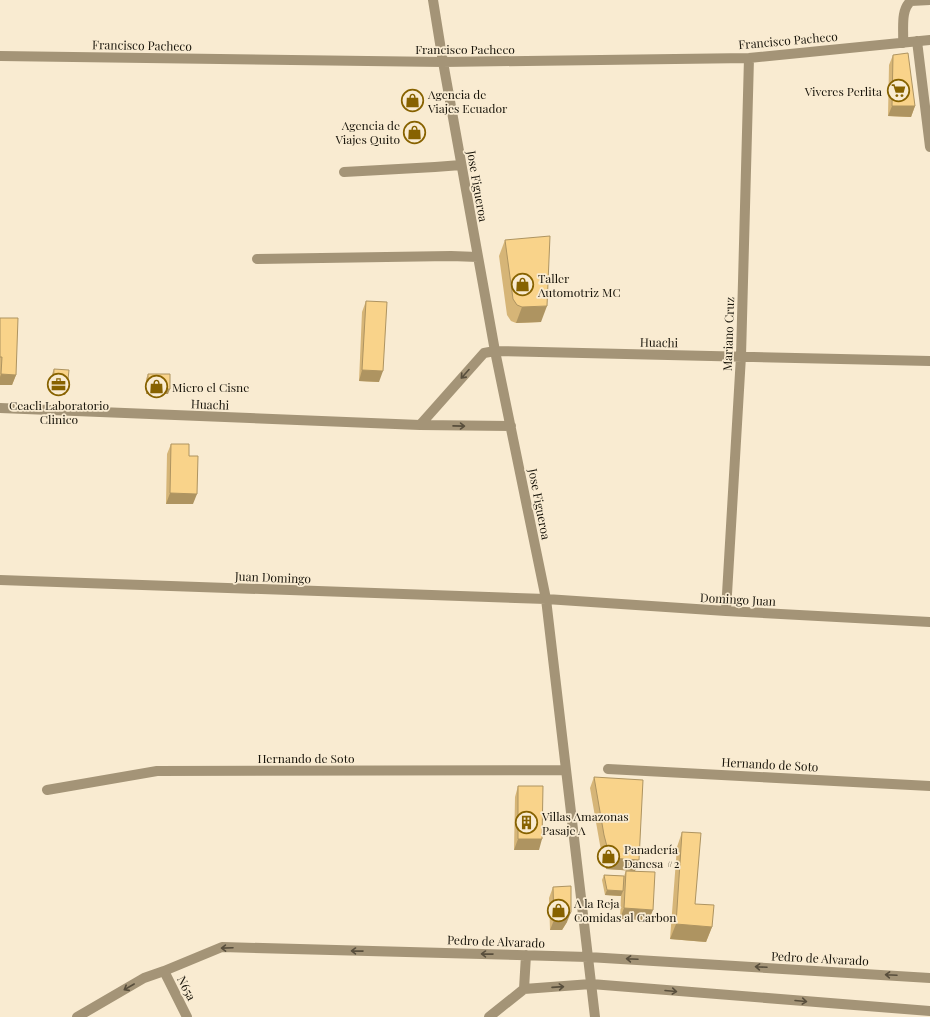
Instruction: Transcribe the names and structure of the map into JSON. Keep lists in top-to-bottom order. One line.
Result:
{"streets":{"street":["Francisco Pacheco","Jose Figueroa","Mariano Cruz","Huachi","Juan Domingo","Domingo Juan","Hernando de Soto","Pedro de Alvarado","N65a"]},"crossings":[["Francisco Pacheco","Jose Figueroa"],["Francisco Pacheco","Mariano Cruz"],["Jose Figueroa","Huachi"],["Jose Figueroa","Juan Domingo"],["Jose Figueroa","Domingo Juan"],["Jose Figueroa","Hernando de Soto"],["Jose Figueroa","Pedro de Alvarado"],["Mariano Cruz","Huachi"],["Mariano Cruz","Domingo Juan"],["Juan Domingo","Domingo Juan"],["Pedro de Alvarado","N65a"]],"places":{"supermarket":["Viveres Perlita"],"shop":["Agencia de Viajes Ecuador","Agencia de Viajes Quito","Taller Automotriz MC","Micro el Cisne","Panadería Danesa #2","A la Reja Comidas al Carbon"],"office":["Ceacli Laboratorio Clinico"],"building":["Villas Amazonas Pasaje A"]}}
